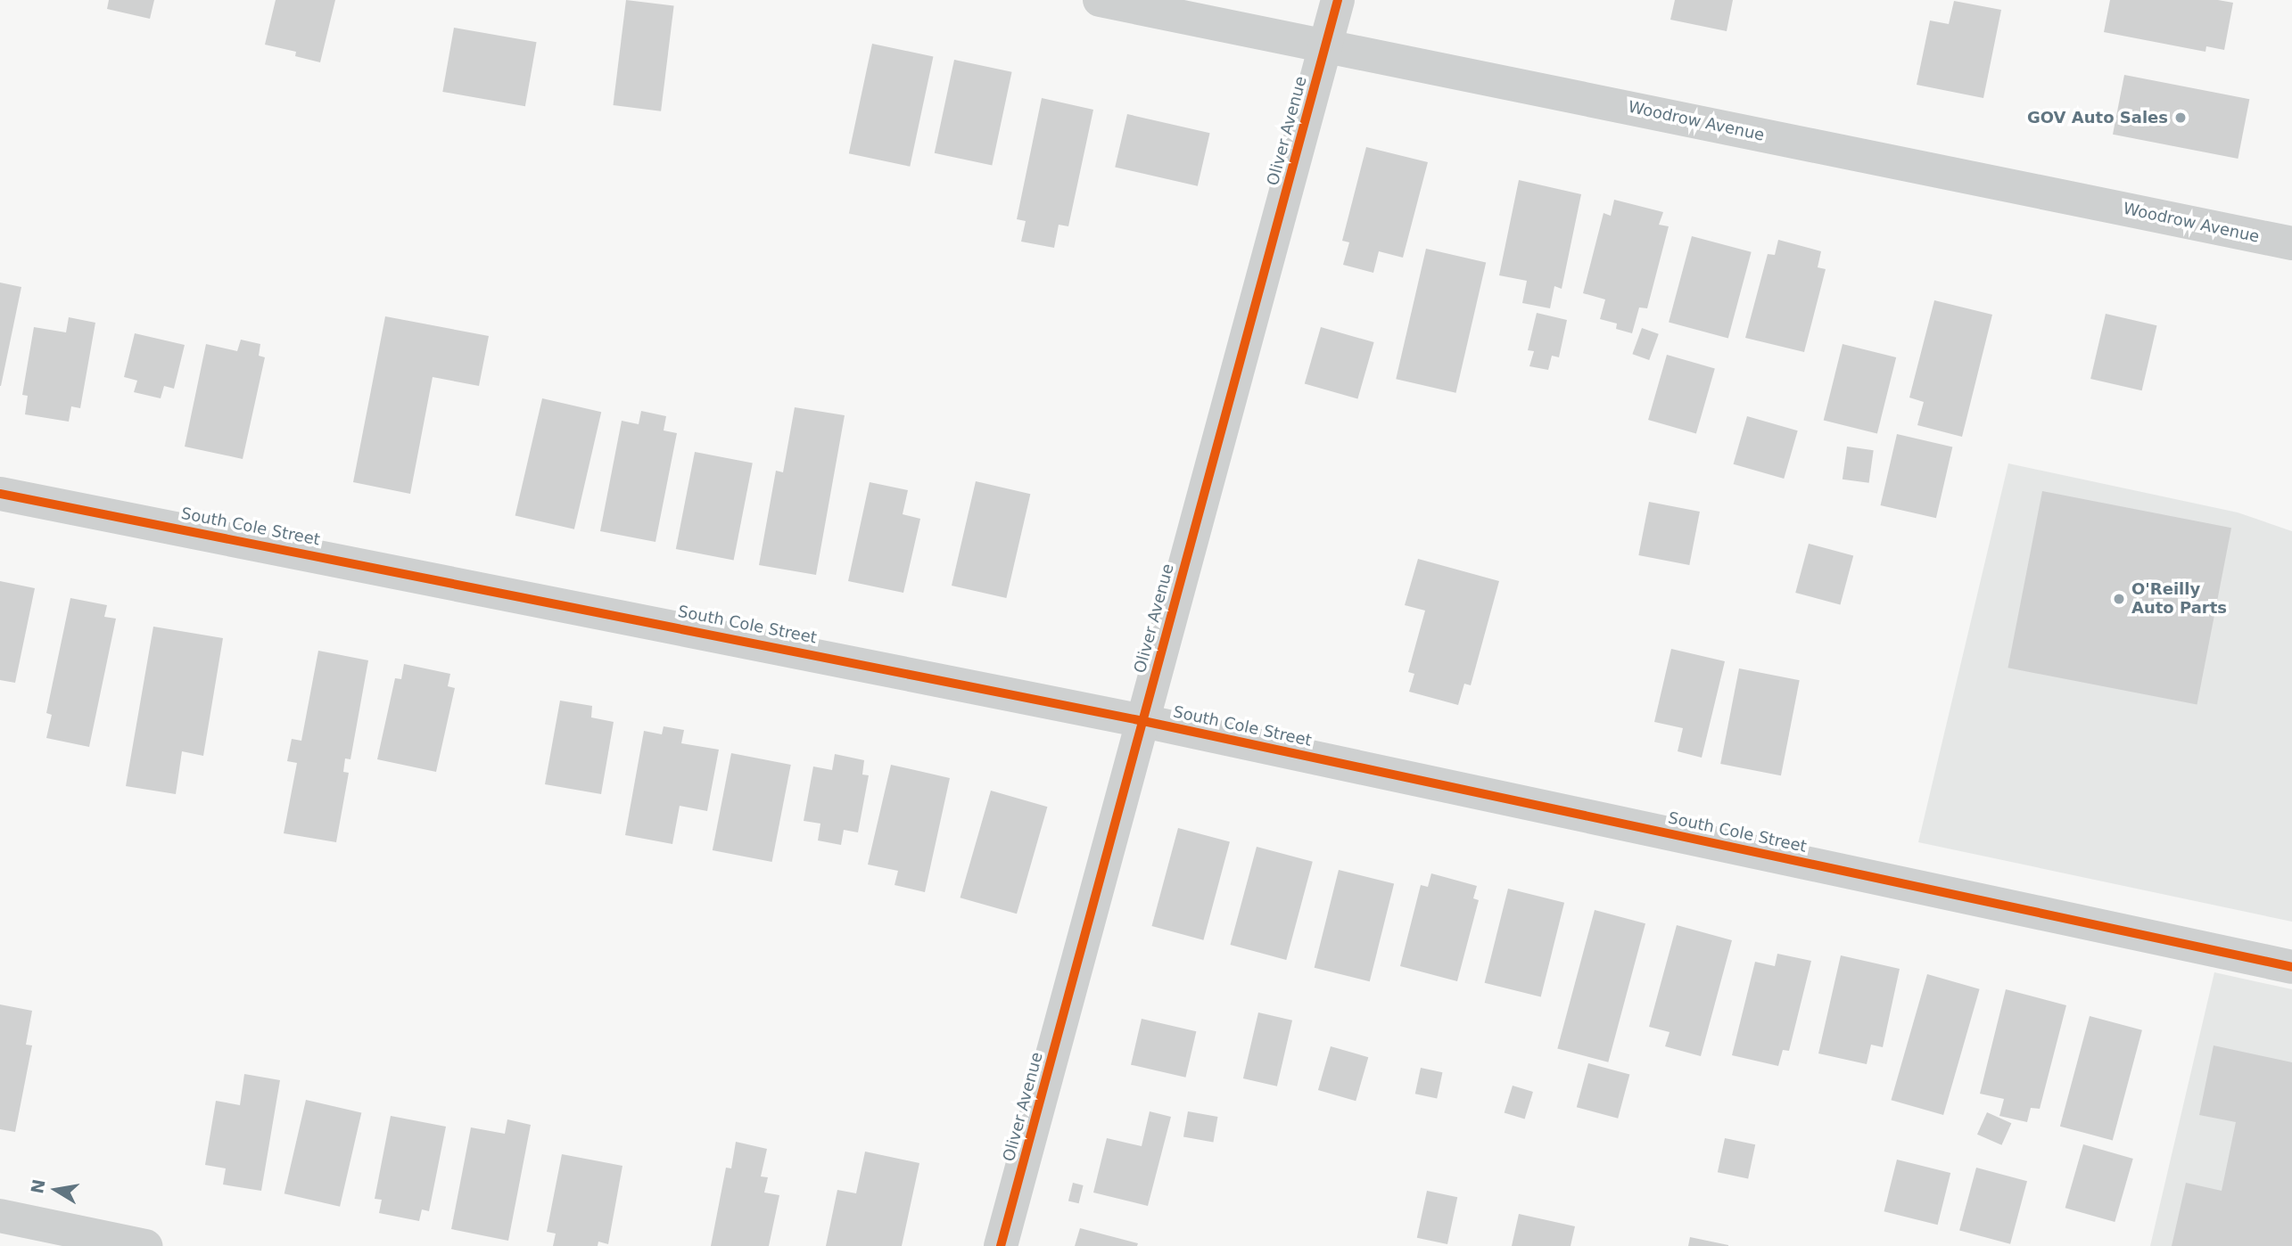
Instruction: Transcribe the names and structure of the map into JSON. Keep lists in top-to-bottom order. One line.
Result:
{"streets":{"street":["Woodrow Avenue","Oliver Avenue","South Cole Street"]},"crossings":[["Woodrow Avenue","Oliver Avenue"],["Oliver Avenue","South Cole Street"]],"places":["GOV Auto Sales","O'Reilly Auto Parts"],"north":"left"}
